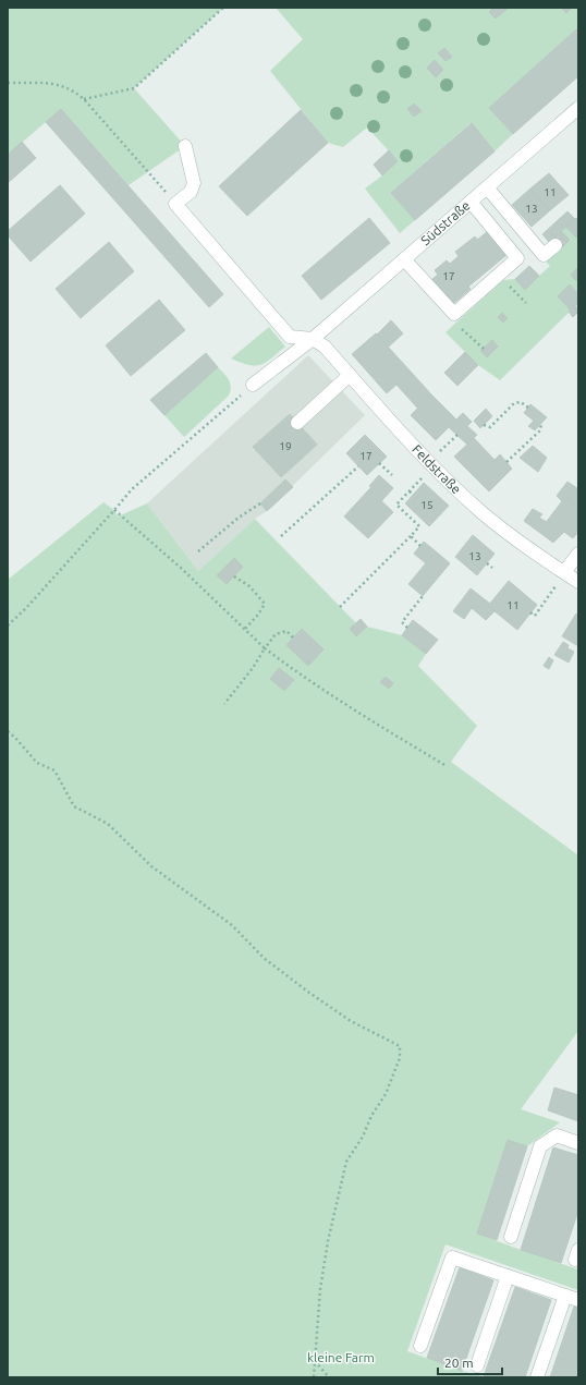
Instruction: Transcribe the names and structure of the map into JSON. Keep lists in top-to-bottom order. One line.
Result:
{"streets":{"street":["Südstraße","Feldstraße"]},"crossings":[["Südstraße","Feldstraße"]],"parks":["kleine Farm"],"house_numbers":["11","13","17","19","17","15","13","11"],"scale_bar":"20 m"}
